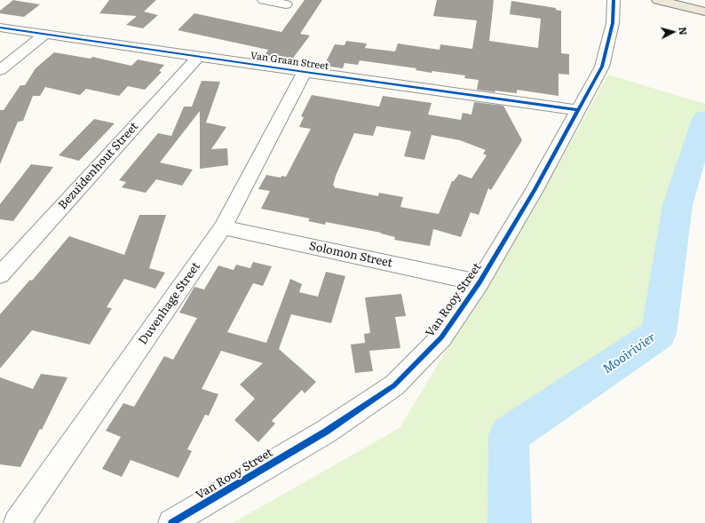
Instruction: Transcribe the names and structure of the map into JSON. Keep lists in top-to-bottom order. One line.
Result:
{"streets":{"street":["Van Graan Street","Bezuidenhout Street","Solomon Street","Van Rooy Street","Duvenhage Street"]},"crossings":[["Van Graan Street","Bezuidenhout Street"],["Van Graan Street","Van Rooy Street"],["Van Graan Street","Duvenhage Street"],["Solomon Street","Van Rooy Street"],["Solomon Street","Duvenhage Street"]],"water":["Mooirivier"],"north":"right"}
